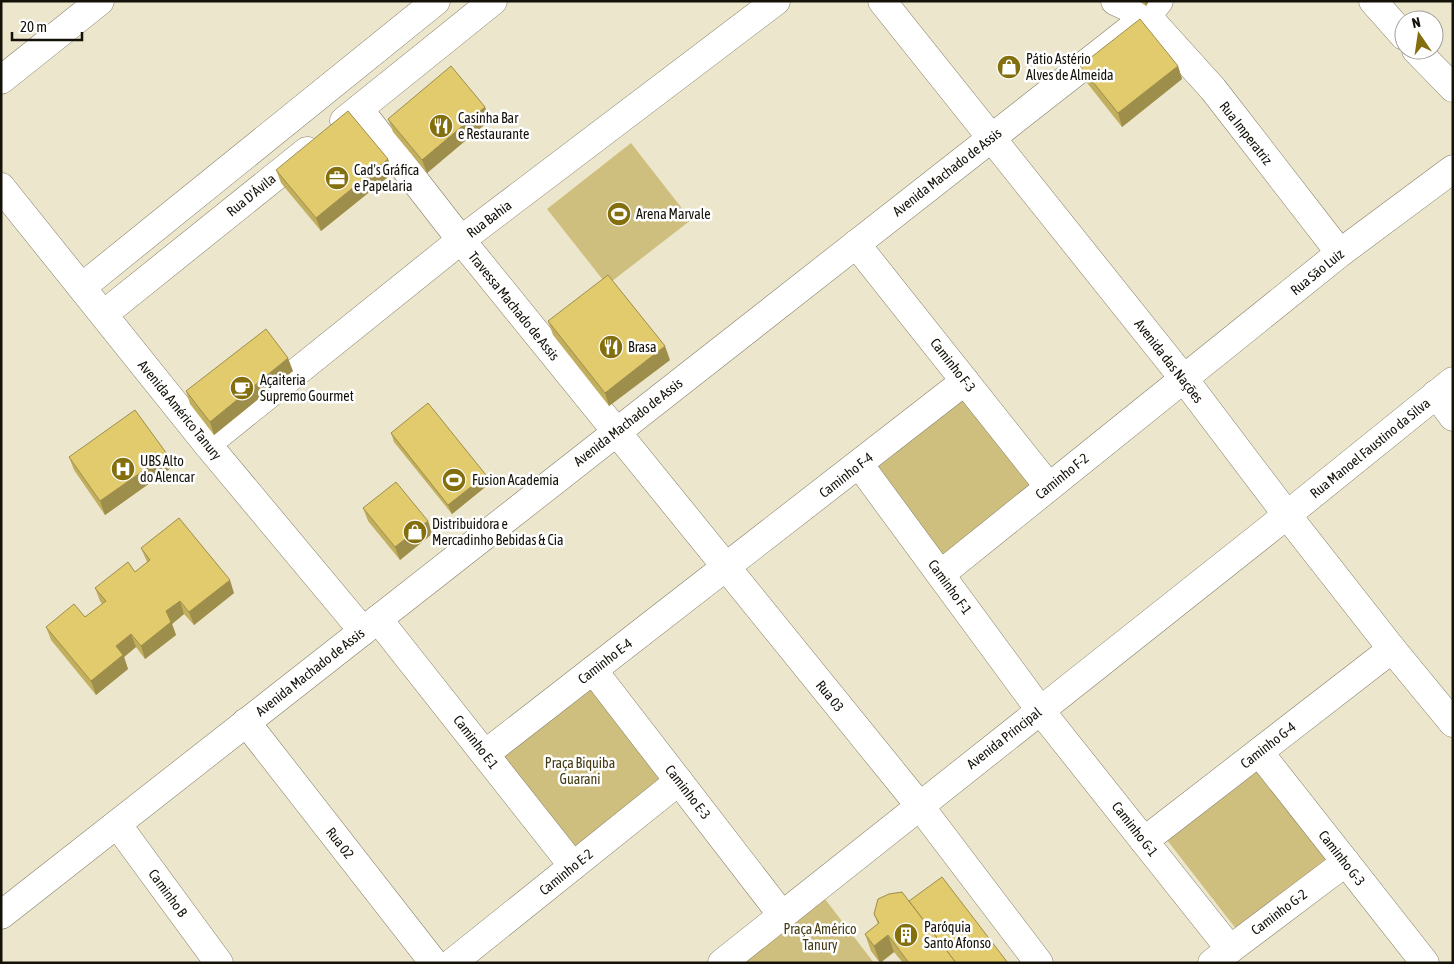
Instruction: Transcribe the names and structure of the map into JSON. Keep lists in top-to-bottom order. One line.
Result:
{"streets":{"street":["Rua Imperatriz","Avenida Machado de Assis","Rua D'Ávila","Rua Bahia","Rua São Luiz","Travessa Machado de Assis","Avenida das Nações","Caminho F-3","Avenida Américo Tanury","Rua Manoel Faustino da Silva","Caminho F-4","Caminho F-2","Caminho F-1","Caminho E-4","Rua 03","Avenida Principal","Caminho E-1","Caminho G-4","Caminho E-3","Caminho G-1","Rua 02","Caminho G-3","Caminho E-2","Caminho B","Caminho G-2"]},"crossings":[["Rua Imperatriz","Avenida Machado de Assis"],["Rua Imperatriz","Rua São Luiz"],["Avenida Machado de Assis","Travessa Machado de Assis"],["Avenida Machado de Assis","Avenida das Nações"],["Avenida Machado de Assis","Caminho F-3"],["Avenida Machado de Assis","Avenida Américo Tanury"],["Avenida Machado de Assis","Rua 03"],["Avenida Machado de Assis","Caminho E-1"],["Avenida Machado de Assis","Rua 02"],["Avenida Machado de Assis","Caminho B"],["Rua D'Ávila","Travessa Machado de Assis"],["Rua D'Ávila","Avenida Américo Tanury"],["Rua Bahia","Travessa Machado de Assis"],["Rua Bahia","Avenida Américo Tanury"],["Rua São Luiz","Avenida das Nações"],["Rua São Luiz","Caminho F-2"],["Travessa Machado de Assis","Rua 03"],["Avenida das Nações","Rua Manoel Faustino da Silva"],["Avenida das Nações","Caminho F-2"],["Avenida das Nações","Avenida Principal"],["Avenida das Nações","Caminho G-4"],["Caminho F-3","Caminho F-4"],["Caminho F-3","Caminho F-2"],["Avenida Américo Tanury","Caminho E-1"],["Rua Manoel Faustino da Silva","Avenida Principal"],["Caminho F-4","Caminho F-1"],["Caminho F-4","Caminho E-4"],["Caminho F-4","Rua 03"],["Caminho F-2","Caminho F-1"],["Caminho F-1","Avenida Principal"],["Caminho F-1","Caminho G-1"],["Caminho E-4","Rua 03"],["Caminho E-4","Caminho E-1"],["Caminho E-4","Caminho E-3"],["Rua 03","Avenida Principal"],["Avenida Principal","Caminho E-3"],["Avenida Principal","Caminho G-1"],["Caminho E-1","Caminho E-2"],["Caminho G-4","Caminho G-1"],["Caminho G-4","Caminho G-3"],["Caminho E-3","Caminho E-2"],["Caminho G-1","Caminho G-2"],["Caminho G-3","Caminho G-2"]],"parks":["Praça Biquiba Guarani","Praça Américo Tanury"],"places":{"shop":["Pátio Astério Alves de Almeida","Distribuidora e Mercadinho Bebidas & Cia"],"restaurant":["Casinha Bar e Restaurante","Brasa"],"office":["Cad's Gráfica e Papelaria"],"sports":["Arena Marvale","Fusion Academia"],"cafe":["Açaiteria Supremo Gourmet"],"hospital":["UBS Alto do Alencar"],"building":["Paróquia Santo Afonso"]},"scale_bar":"20 m","north":"top"}
